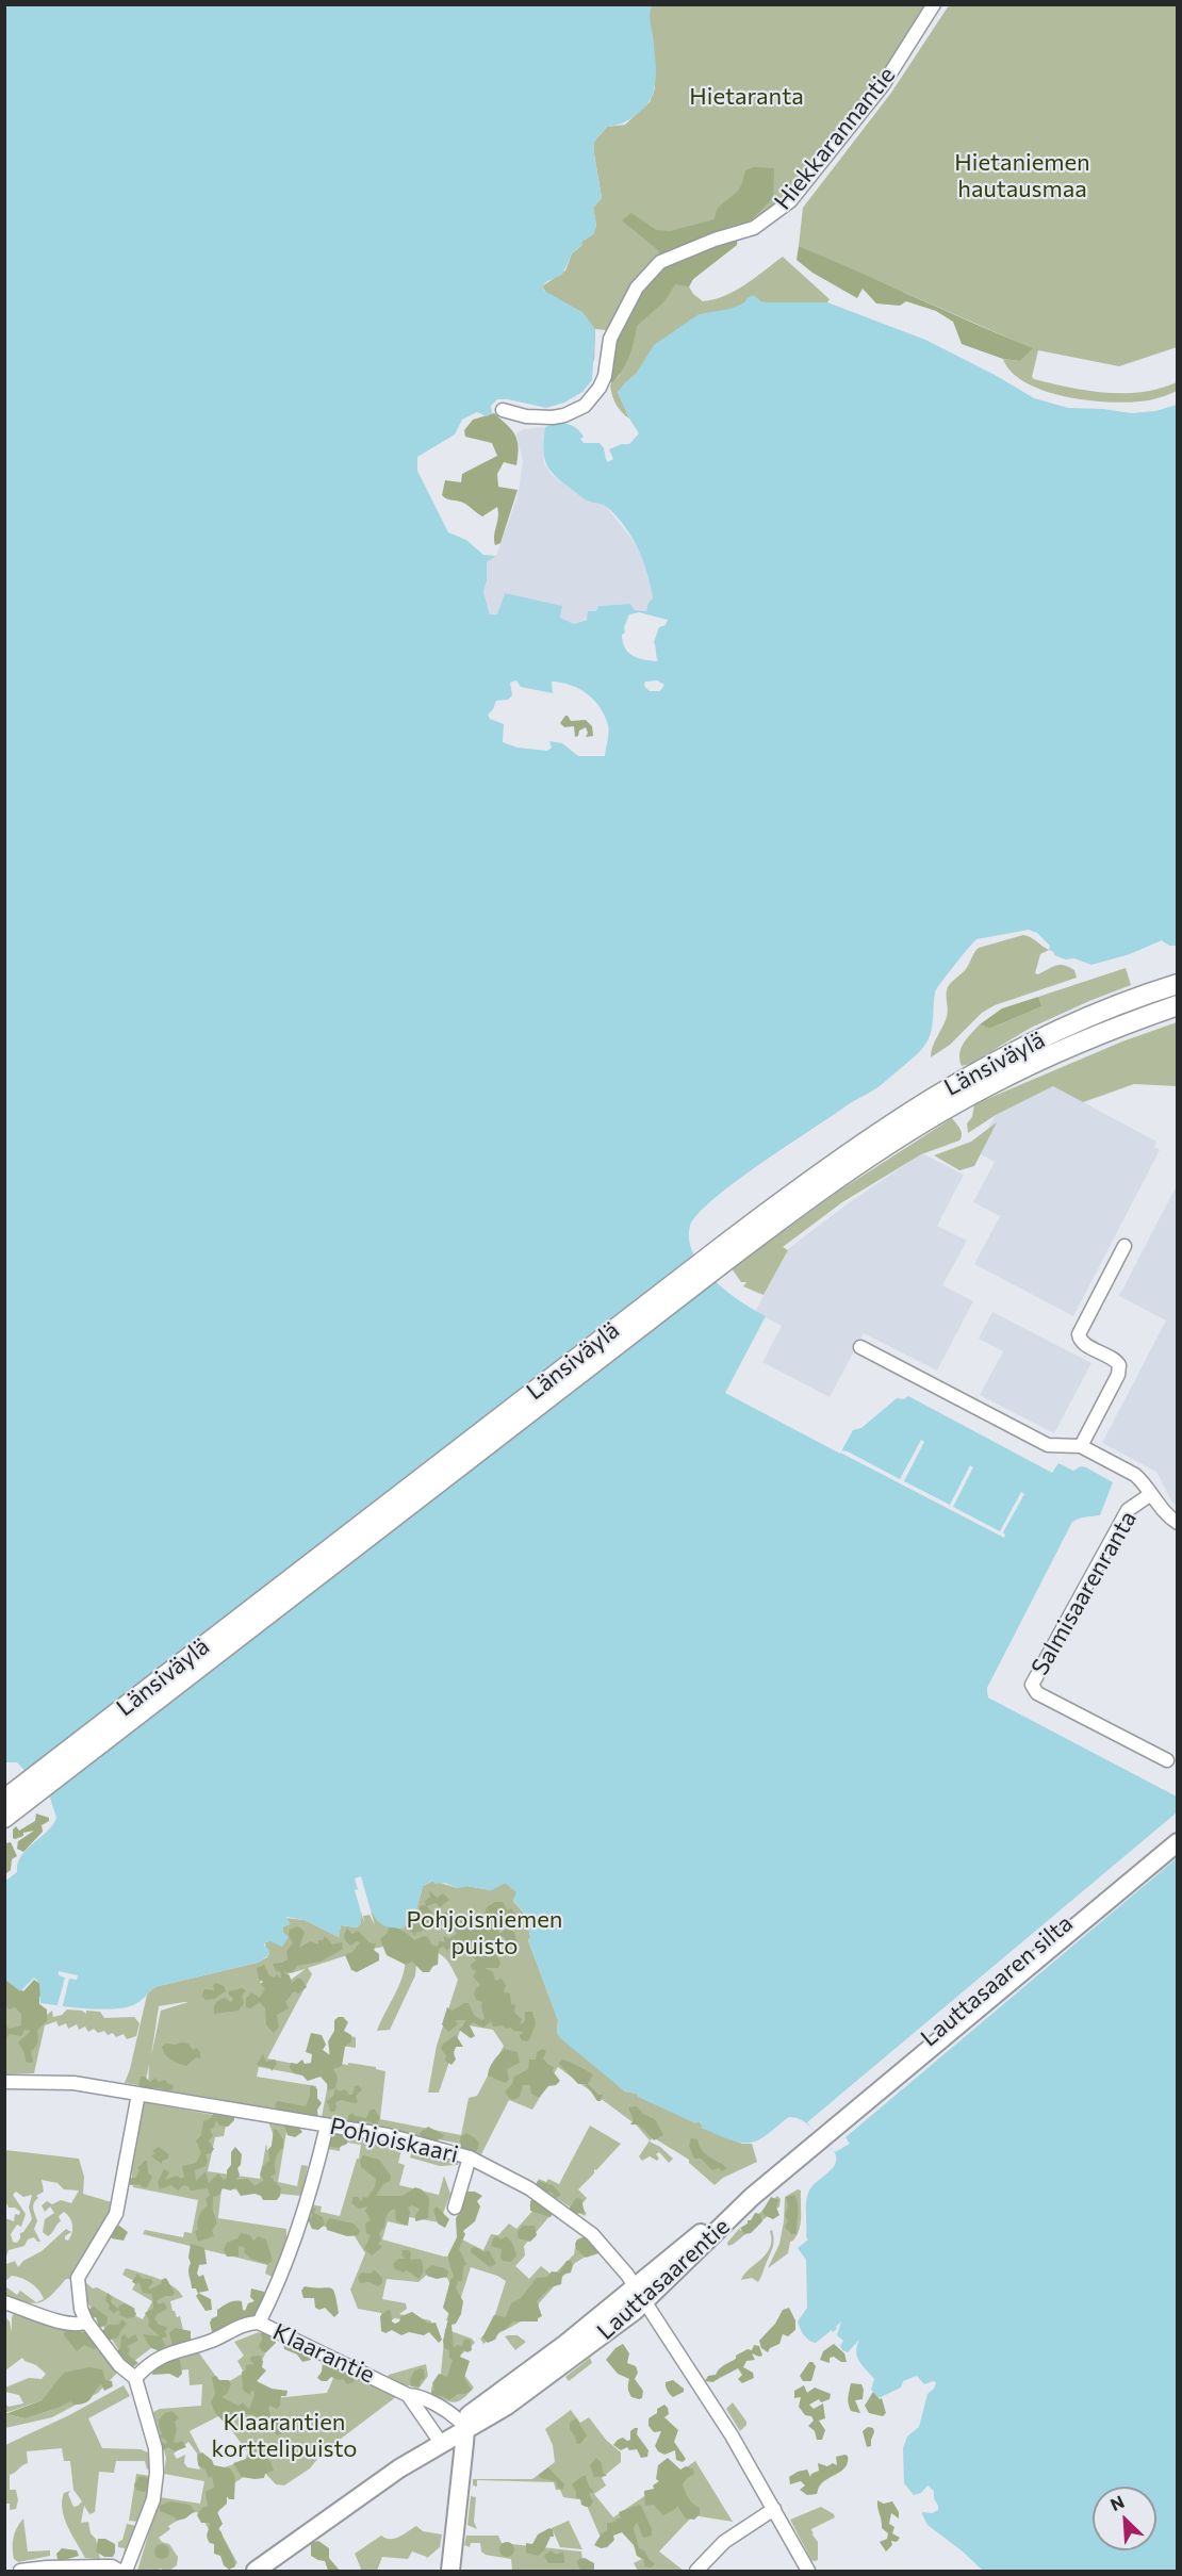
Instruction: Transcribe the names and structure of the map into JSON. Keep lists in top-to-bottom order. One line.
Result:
{"streets":{"highway":["Länsiväylä"],"main road":["Lauttasaaren silta","Lauttasaarentie"],"street":["Hiekkarannantie","Salmisaarenranta","Pohjoiskaari","Klaarantie"]},"crossings":[["Lauttasaaren silta","Lauttasaarentie"],["Pohjoiskaari","Lauttasaarentie"],["Lauttasaarentie","Klaarantie"]],"parks":["Hietaranta","Hietaniemen hautausmaa","Pohjoisniemen puisto","Klaarantien korttelipuisto"],"north":"top left"}
